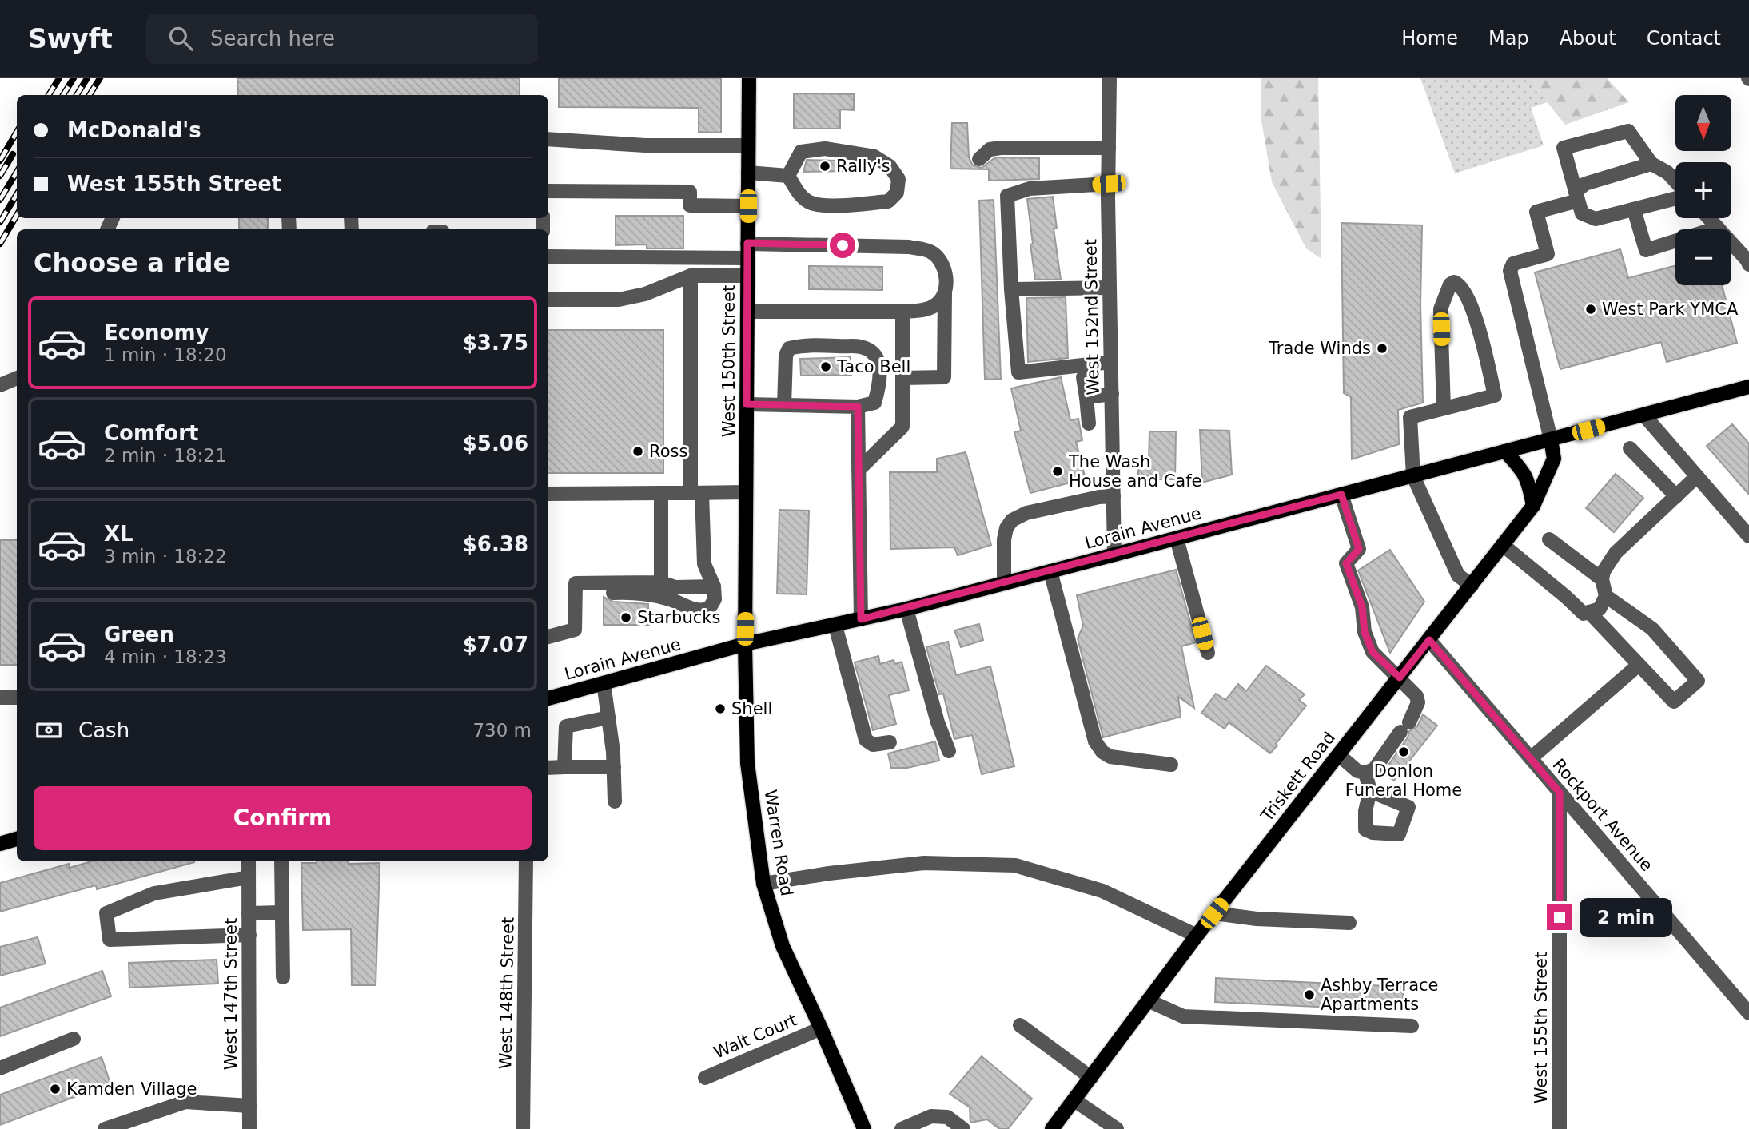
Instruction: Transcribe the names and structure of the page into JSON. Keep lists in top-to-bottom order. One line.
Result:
{"streets":{"main road":["West 150th Street","Lorain Avenue","Triskett Road","Warren Road"],"street":["West 152nd Street","Rockport Avenue","West 148th Street","West 147th Street","West 155th Street","Walt Court"]},"crossings":[["West 152nd Street","Lorain Avenue"],["West 150th Street","Lorain Avenue"],["West 150th Street","Warren Road"],["Lorain Avenue","Triskett Road"],["Lorain Avenue","Warren Road"],["Triskett Road","Rockport Avenue"],["Rockport Avenue","West 155th Street"],["Warren Road","Walt Court"]],"places":["Rally's","West Park YMCA","Trade Winds","Taco Bell","Ross","The Wash House and Cafe","Starbucks","Shell","Donlon Funeral Home","Ashby Terrace Apartments","Kamden Village"],"north":"bottom","page":{"header":"Swyft","search":"Search here","nav":["Home","Map","About","Contact"],"map_buttons":["+","−"],"banner":["McDonald's","West 155th Street"],"heading":"Choose a ride","list":[{"name":"Economy","note":"1 min · 18:20","value":"$3.75"},{"name":"Comfort","note":"2 min · 18:21","value":"$5.06"},{"name":"XL","note":"3 min · 18:22","value":"$6.38"},{"name":"Green","note":"4 min · 18:23","value":"$7.07"}],"pay":["Cash","730 m"],"buttons":"Confirm","bubble":"2 min"}}
